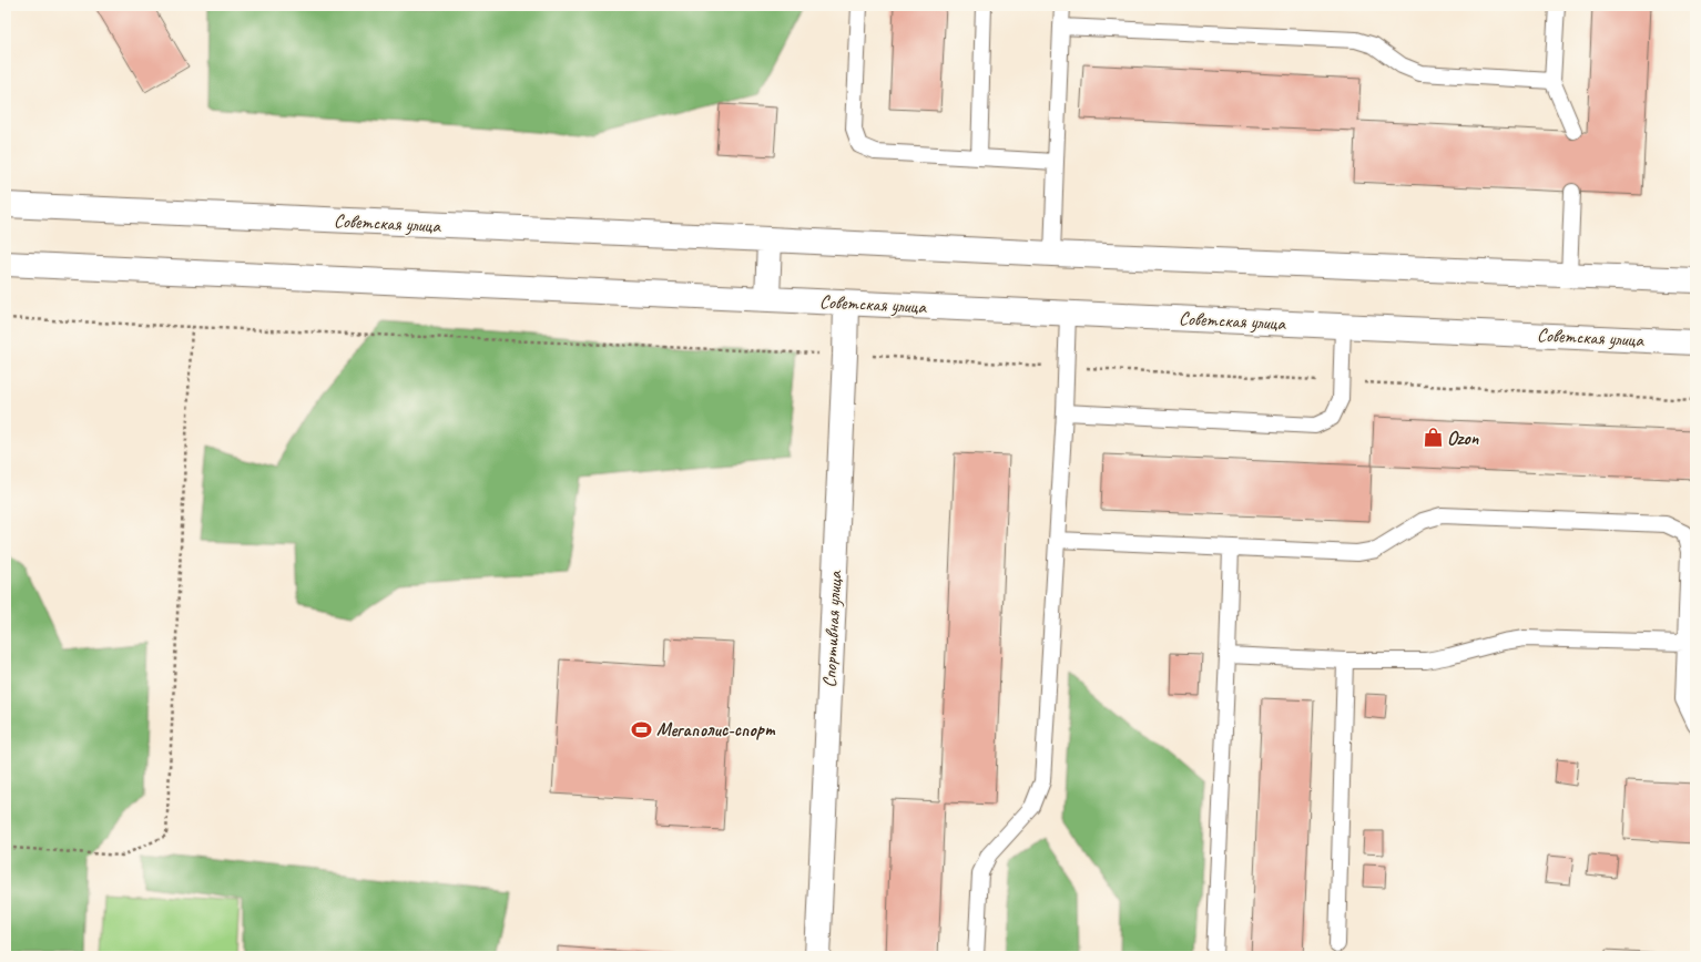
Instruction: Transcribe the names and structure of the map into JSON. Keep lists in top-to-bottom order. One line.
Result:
{"streets":{"street":["Советская улица","Спортивная улица"]},"crossings":[["Советская улица","Спортивная улица"]],"places":{"shop":["Ozon"],"sports":["Мегаполис-спорт"]}}
